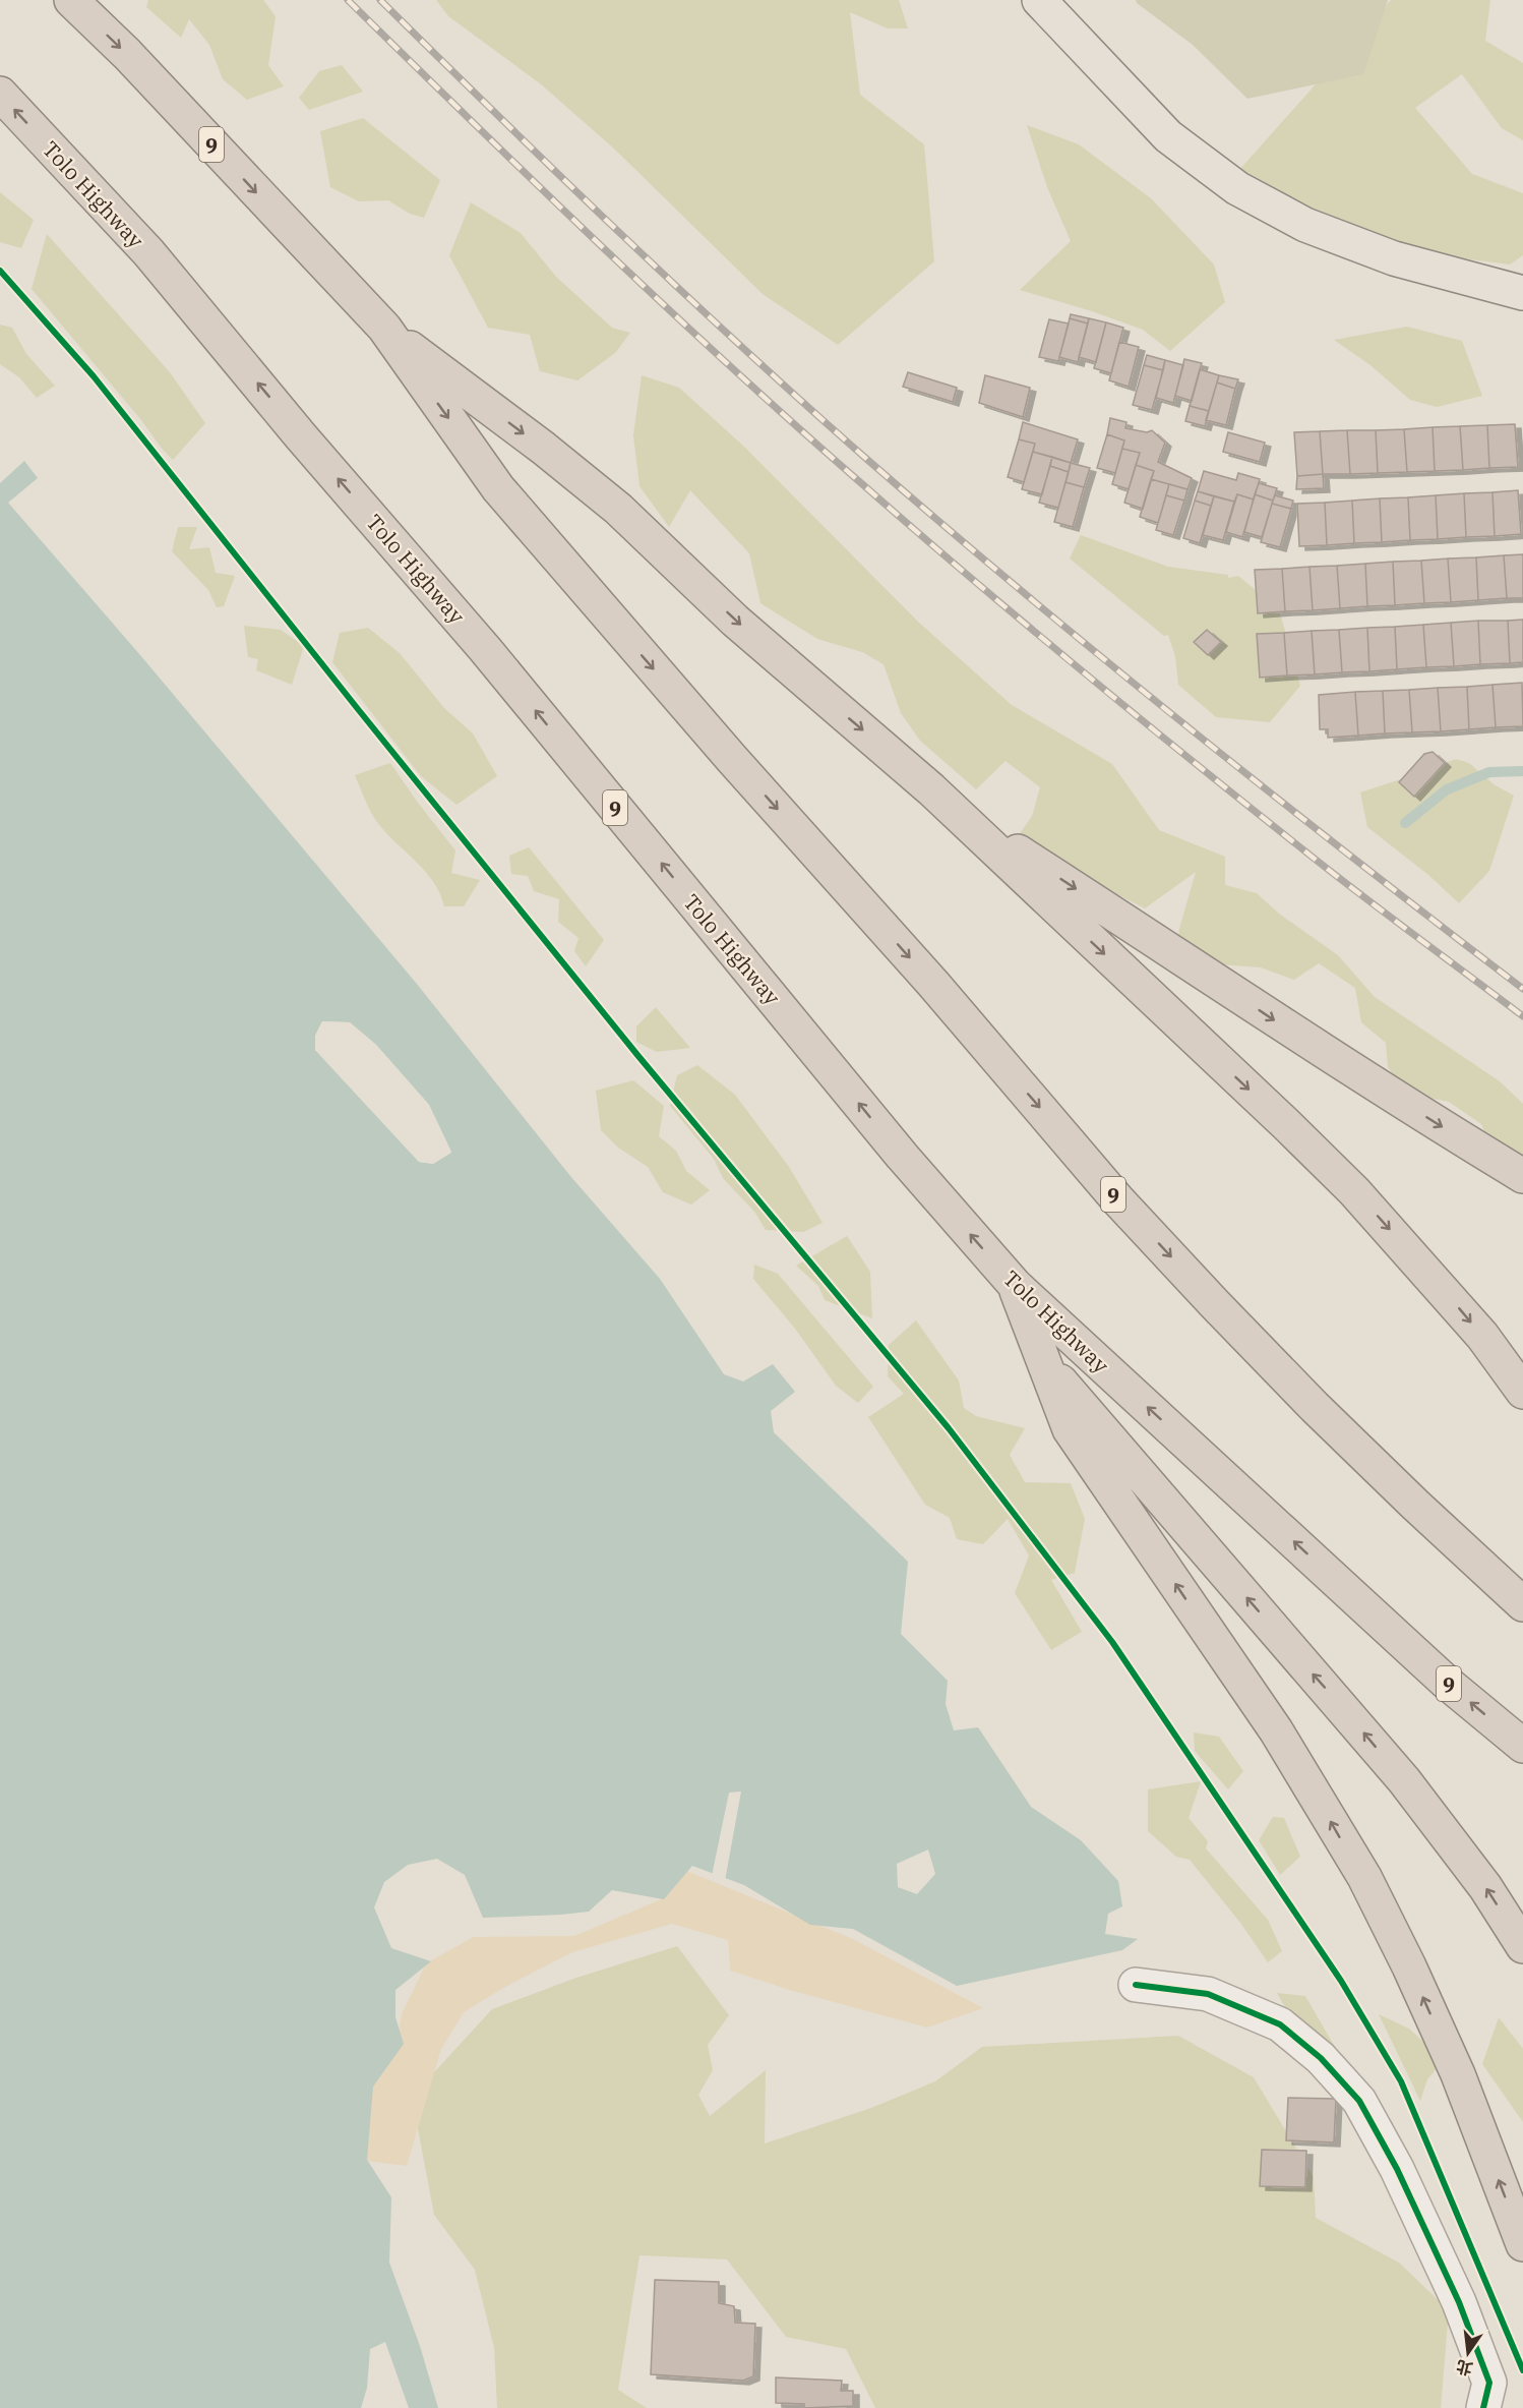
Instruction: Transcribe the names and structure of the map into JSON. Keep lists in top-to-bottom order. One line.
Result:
{"streets":{"highway":["9","Tolo Highway"]},"north":"bottom"}
